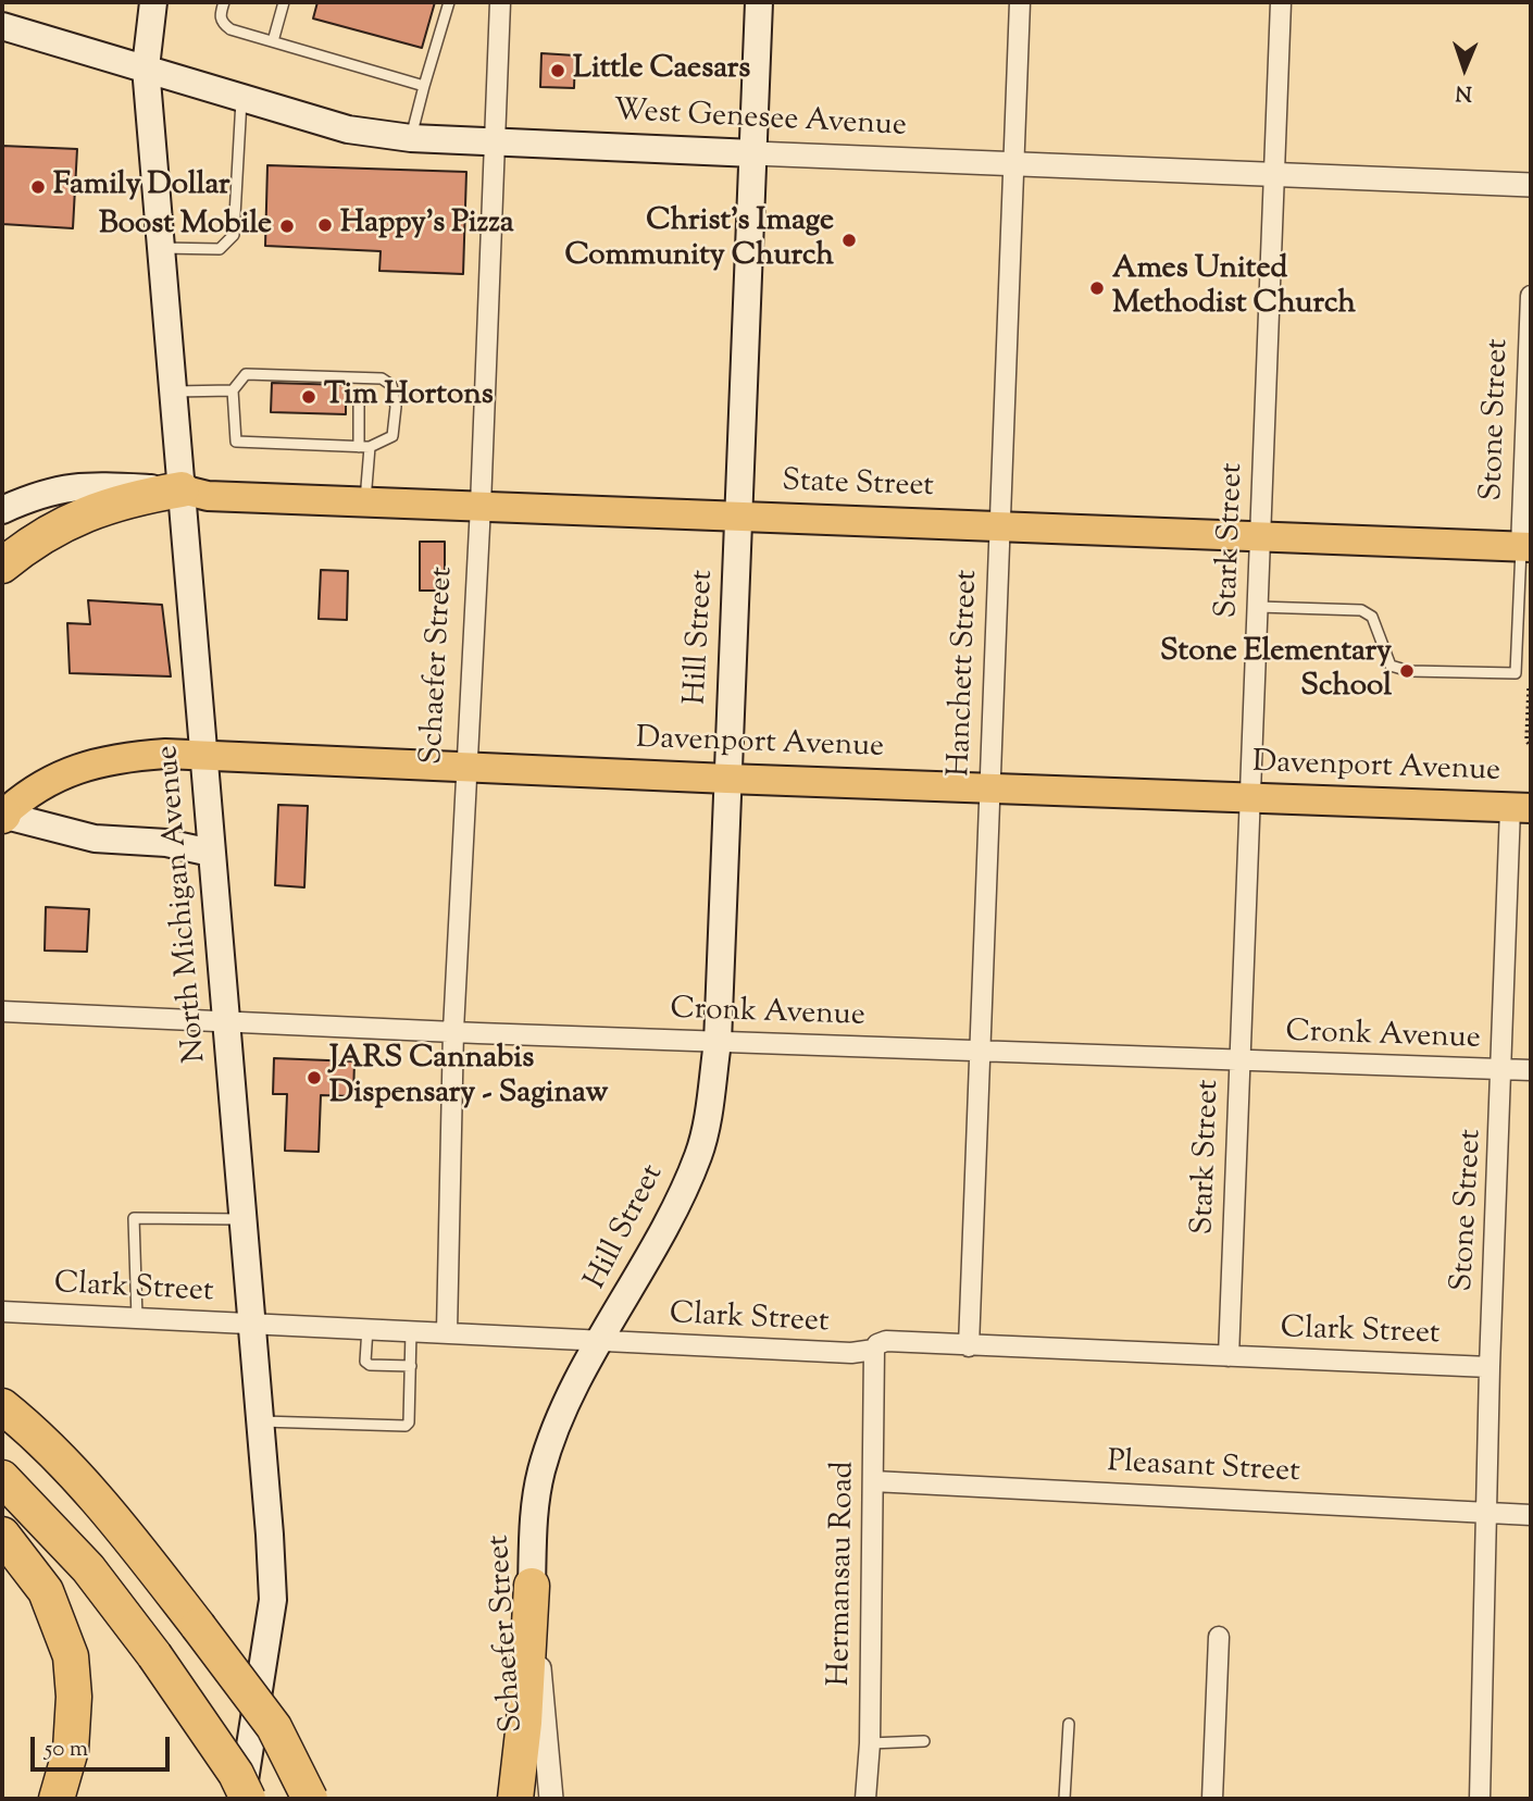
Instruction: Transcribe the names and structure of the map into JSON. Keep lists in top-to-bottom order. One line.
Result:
{"streets":{"main road":["West Genesee Avenue","State Street","Hill Street","Schaefer Street","Davenport Avenue","North Michigan Avenue"],"street":["Stone Street","Stark Street","Hanchett Street","Cronk Avenue","Clark Street","Pleasant Street","Hermansau Road"]},"crossings":[["West Genesee Avenue","Stark Street"],["West Genesee Avenue","Hill Street"],["West Genesee Avenue","Schaefer Street"],["West Genesee Avenue","Hanchett Street"],["West Genesee Avenue","North Michigan Avenue"],["Stone Street","State Street"],["Stone Street","Davenport Avenue"],["Stone Street","Cronk Avenue"],["Stone Street","Clark Street"],["Stone Street","Pleasant Street"],["State Street","Stark Street"],["State Street","Hill Street"],["State Street","Schaefer Street"],["State Street","Hanchett Street"],["State Street","North Michigan Avenue"],["Stark Street","Davenport Avenue"],["Stark Street","Cronk Avenue"],["Stark Street","Clark Street"],["Hill Street","Schaefer Street"],["Hill Street","Davenport Avenue"],["Hill Street","Cronk Avenue"],["Hill Street","Clark Street"],["Schaefer Street","Davenport Avenue"],["Schaefer Street","Cronk Avenue"],["Schaefer Street","Clark Street"],["Hanchett Street","Davenport Avenue"],["Hanchett Street","Cronk Avenue"],["Hanchett Street","Clark Street"],["Davenport Avenue","North Michigan Avenue"],["North Michigan Avenue","Cronk Avenue"],["North Michigan Avenue","Clark Street"],["Clark Street","Hermansau Road"],["Pleasant Street","Hermansau Road"]],"places":["Little Caesars","Family Dollar","Happy's Pizza","Boost Mobile","Christ's Image Community Church","Ames United Methodist Church","Tim Hortons","Stone Elementary School","JARS Cannabis Dispensary - Saginaw"],"scale_bar":"50 m","north":"bottom"}
